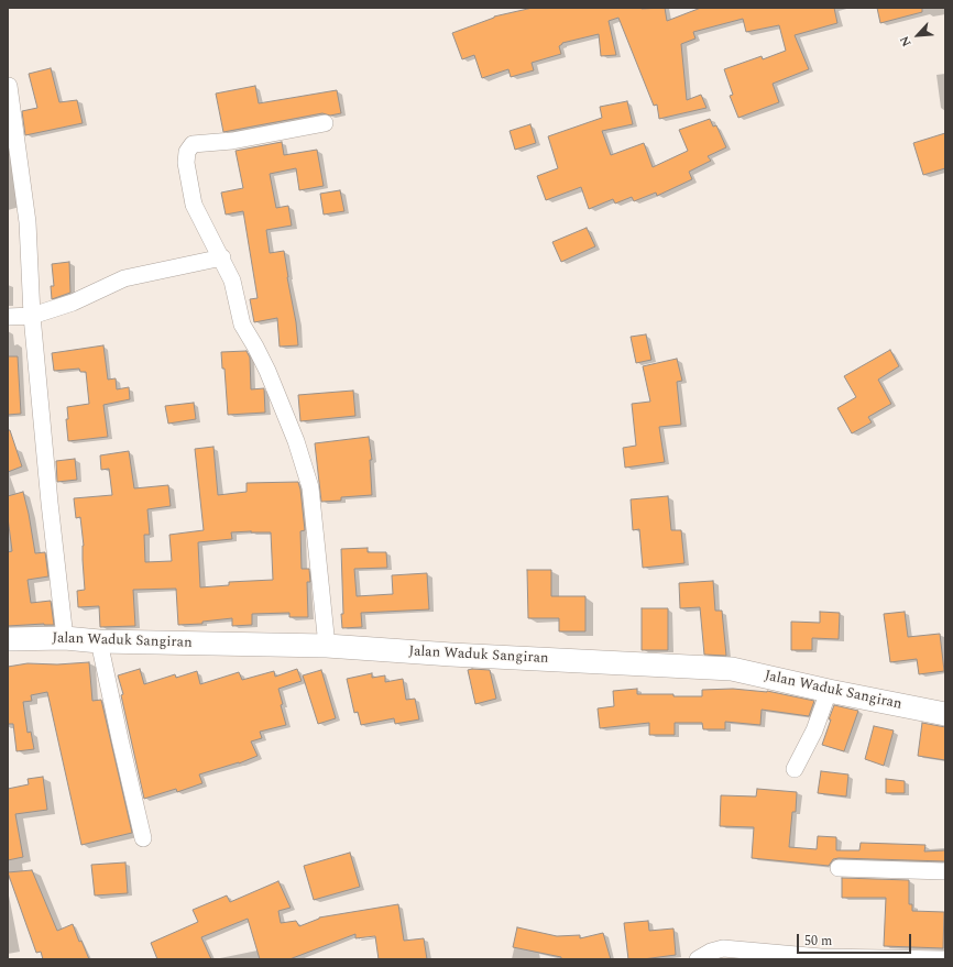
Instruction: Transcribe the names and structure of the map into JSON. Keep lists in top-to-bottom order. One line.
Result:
{"streets":{"street":["Jalan Waduk Sangiran"]},"scale_bar":"50 m","north":"bottom left"}
